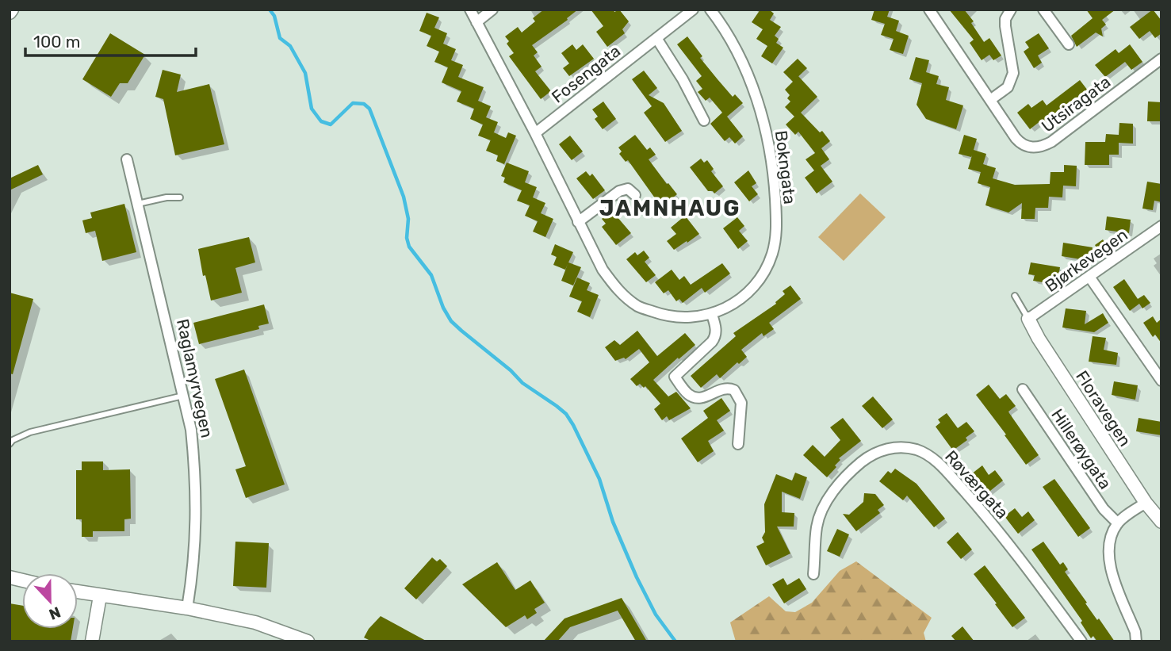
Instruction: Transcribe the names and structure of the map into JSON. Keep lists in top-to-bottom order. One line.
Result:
{"streets":{"street":["Fosengata","Utsiragata","Bokngata","Bjørkevegen","Raglamyrvegen","Floravegen","Hillerøygata","Røværgata"]},"crossings":[["Fosengata","Bokngata"],["Bjørkevegen","Floravegen"]],"districts":["JAMNHAUG"],"scale_bar":"100 m","north":"bottom"}
